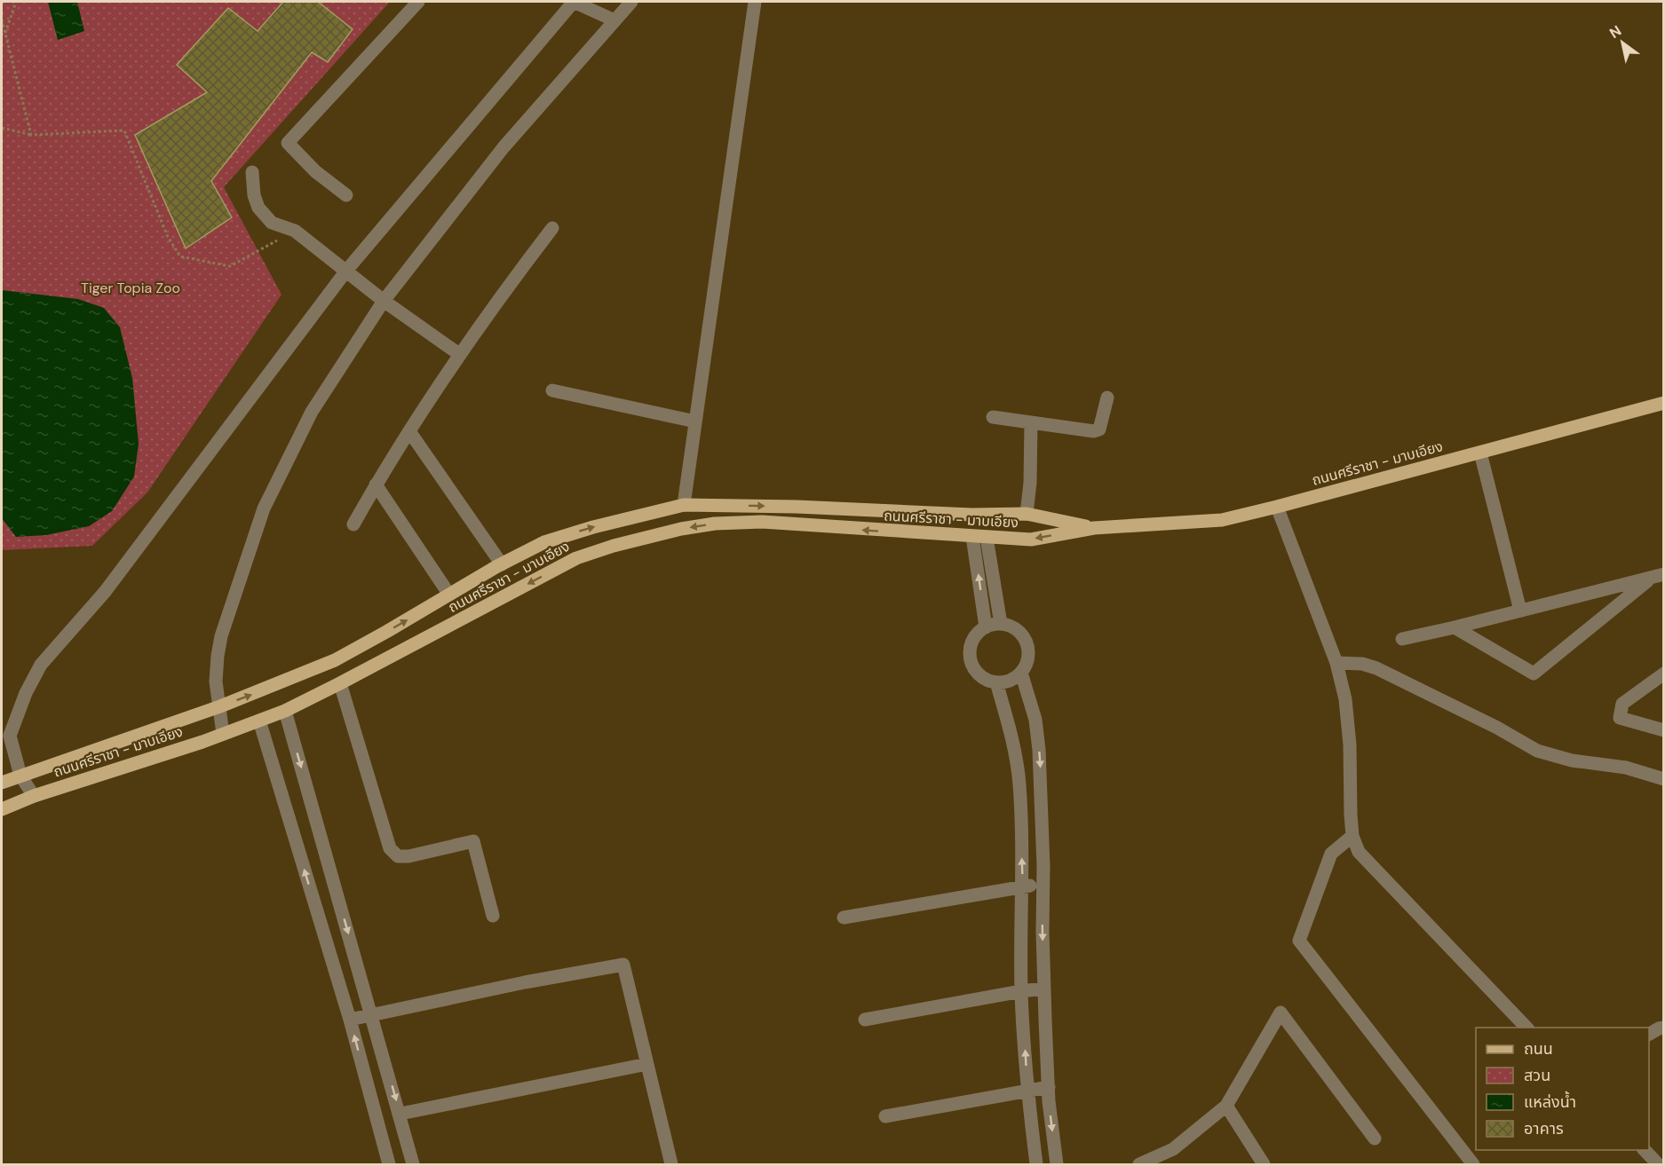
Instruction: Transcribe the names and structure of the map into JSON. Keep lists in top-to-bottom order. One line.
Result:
{"streets":{"main road":["ถนนศรีราชา - มาบเอียง"]},"parks":["Tiger Topia Zoo"],"legend":["ถนน","สวน","แหล่งน้ำ","อาคาร"],"north":"top left"}
